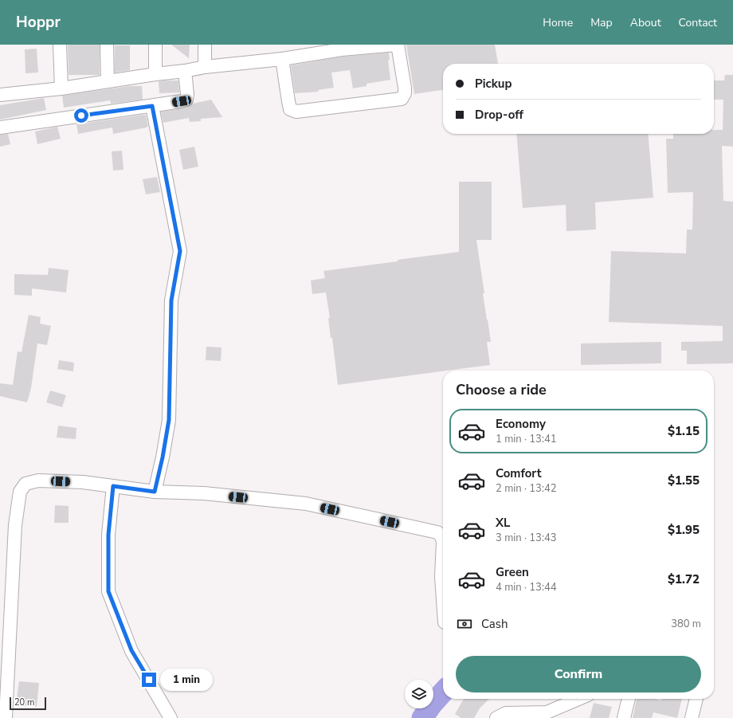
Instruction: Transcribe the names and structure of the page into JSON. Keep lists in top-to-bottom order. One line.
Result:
{"scale_bar":"20 m","page":{"header":"Hoppr","nav":["Home","Map","About","Contact"],"banner":["Pickup","Drop-off"],"heading":"Choose a ride","list":[{"name":"Economy","note":"1 min · 13:41","value":"$1.15"},{"name":"Comfort","note":"2 min · 13:42","value":"$1.55"},{"name":"XL","note":"3 min · 13:43","value":"$1.95"},{"name":"Green","note":"4 min · 13:44","value":"$1.72"}],"pay":["Cash","380 m"],"buttons":"Confirm","bubble":"1 min","scale":"20 m"}}
